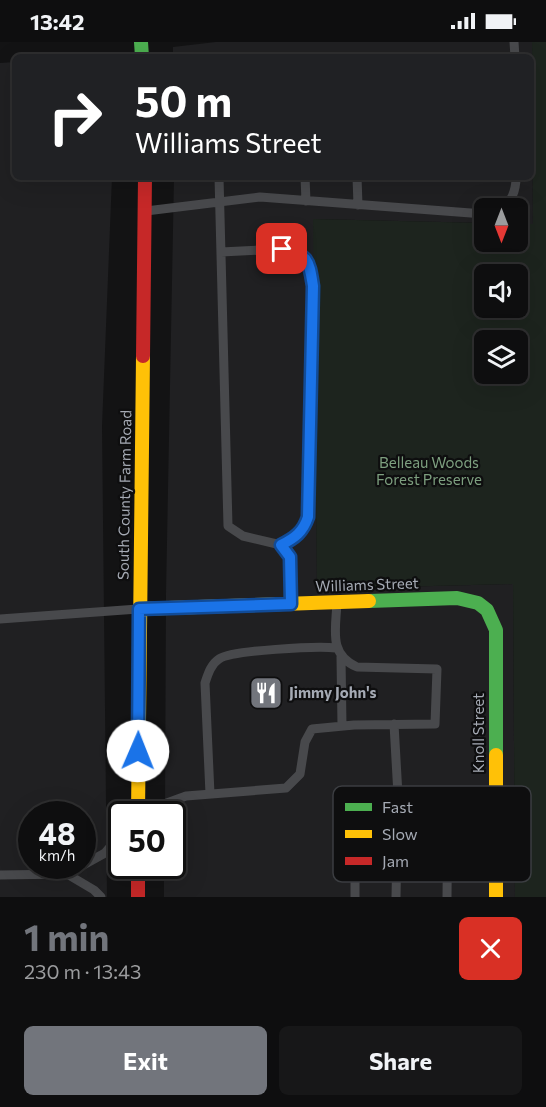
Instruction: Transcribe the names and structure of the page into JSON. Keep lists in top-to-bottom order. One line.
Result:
{"streets":{"main road":["South County Farm Road","Williams Street","Knoll Street"]},"crossings":[["South County Farm Road","Williams Street"],["Williams Street","Knoll Street"]],"parks":["Belleau Woods Forest Preserve"],"places":{"restaurant":["Jimmy John's"]},"legend":["Fast","Slow","Jam"],"north":"bottom","page":{"status":"13:42","turn":["50 m","Williams Street"],"speed":"48 km/h","limit":"50","heading":["1 min","230 m · 13:43"],"buttons":["Exit","Share"]}}
